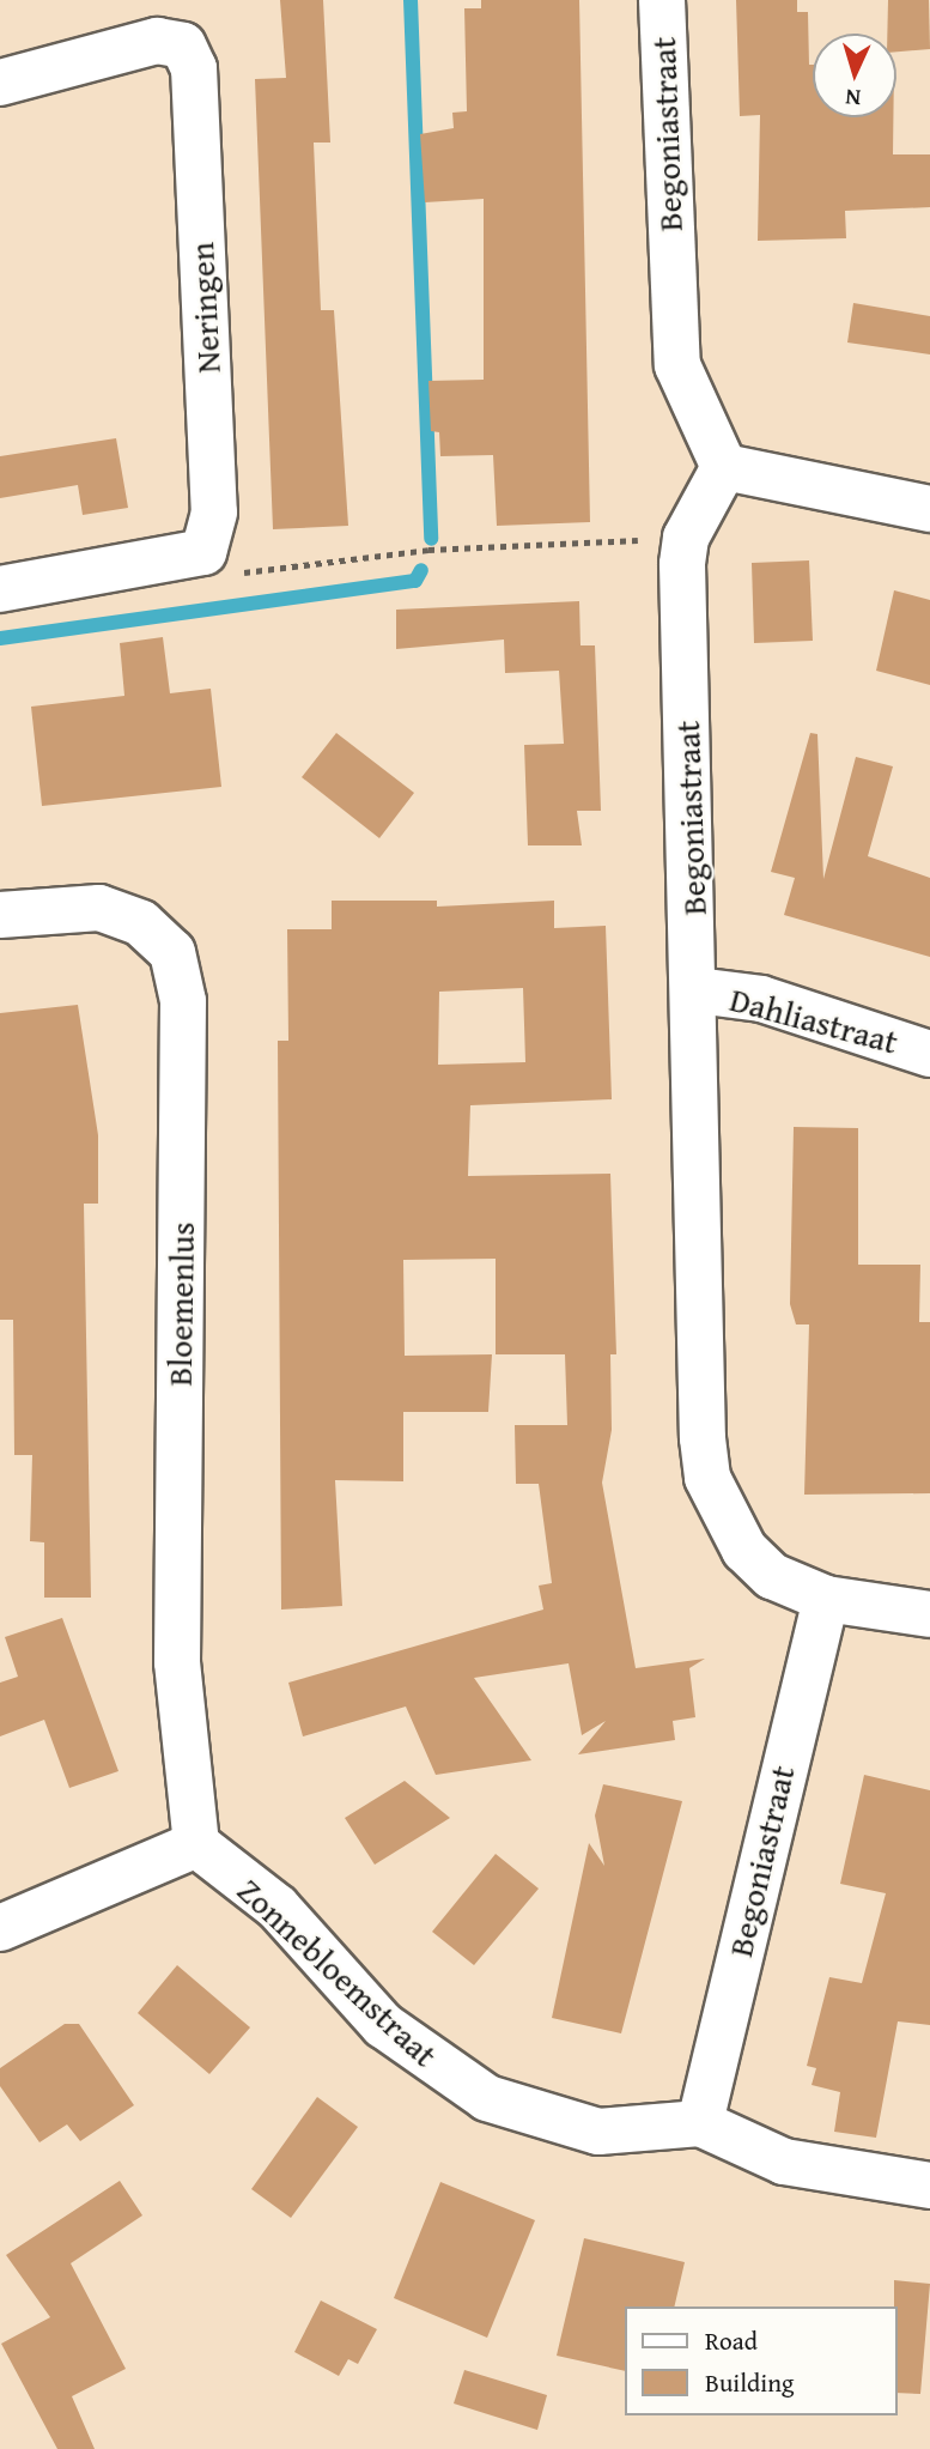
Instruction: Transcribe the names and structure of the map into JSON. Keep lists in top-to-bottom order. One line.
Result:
{"streets":{"street":["Begoniastraat","Neringen","Dahliastraat","Bloemenlus","Zonnebloemstraat"]},"crossings":[["Begoniastraat","Dahliastraat"],["Begoniastraat","Zonnebloemstraat"],["Bloemenlus","Zonnebloemstraat"]],"legend":["Road","Building"],"north":"bottom"}
